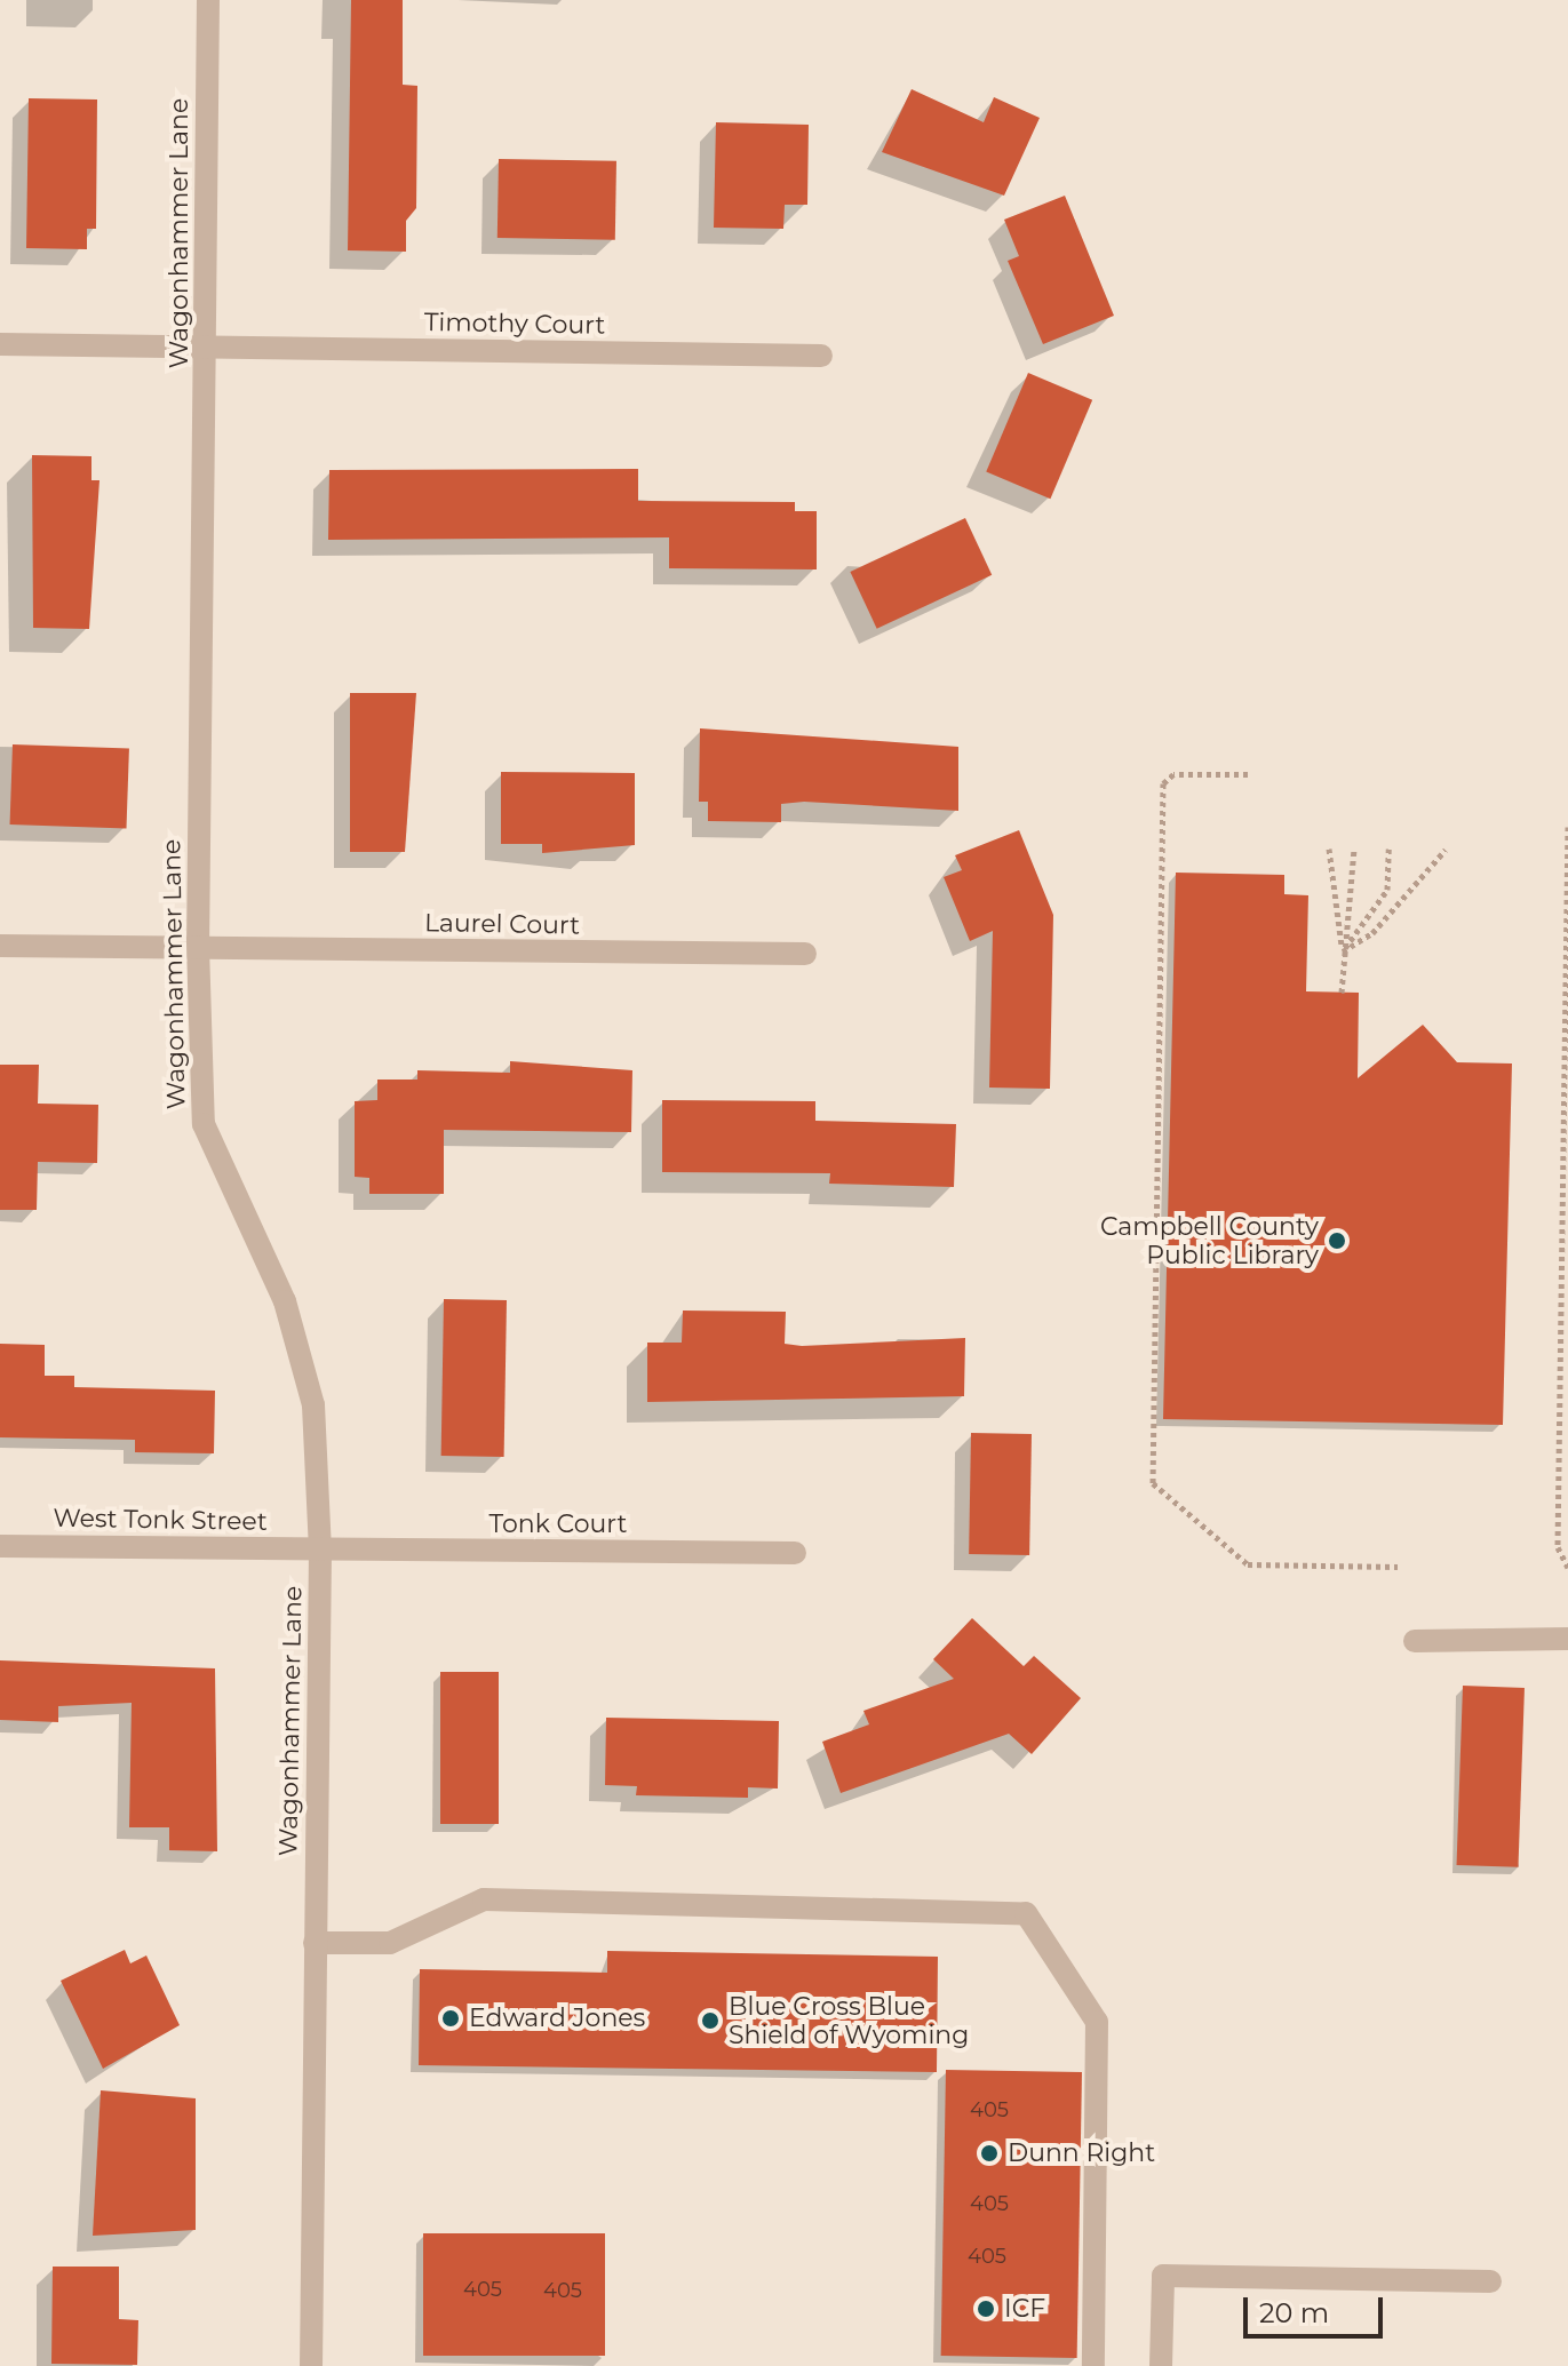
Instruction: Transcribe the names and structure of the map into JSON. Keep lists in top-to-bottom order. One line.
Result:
{"streets":{"street":["Wagonhammer Lane","Timothy Court","Laurel Court","West Tonk Street","Tonk Court"]},"crossings":[["Wagonhammer Lane","Timothy Court"],["Wagonhammer Lane","Laurel Court"],["Wagonhammer Lane","West Tonk Street"],["Wagonhammer Lane","Tonk Court"],["West Tonk Street","Tonk Court"]],"places":["Campbell County Public Library","Edward Jones","Blue Cross Blue Shield of Wyoming","Dunn Right","ICF"],"house_numbers":["405","405","405","405","405"],"scale_bar":"20 m"}
